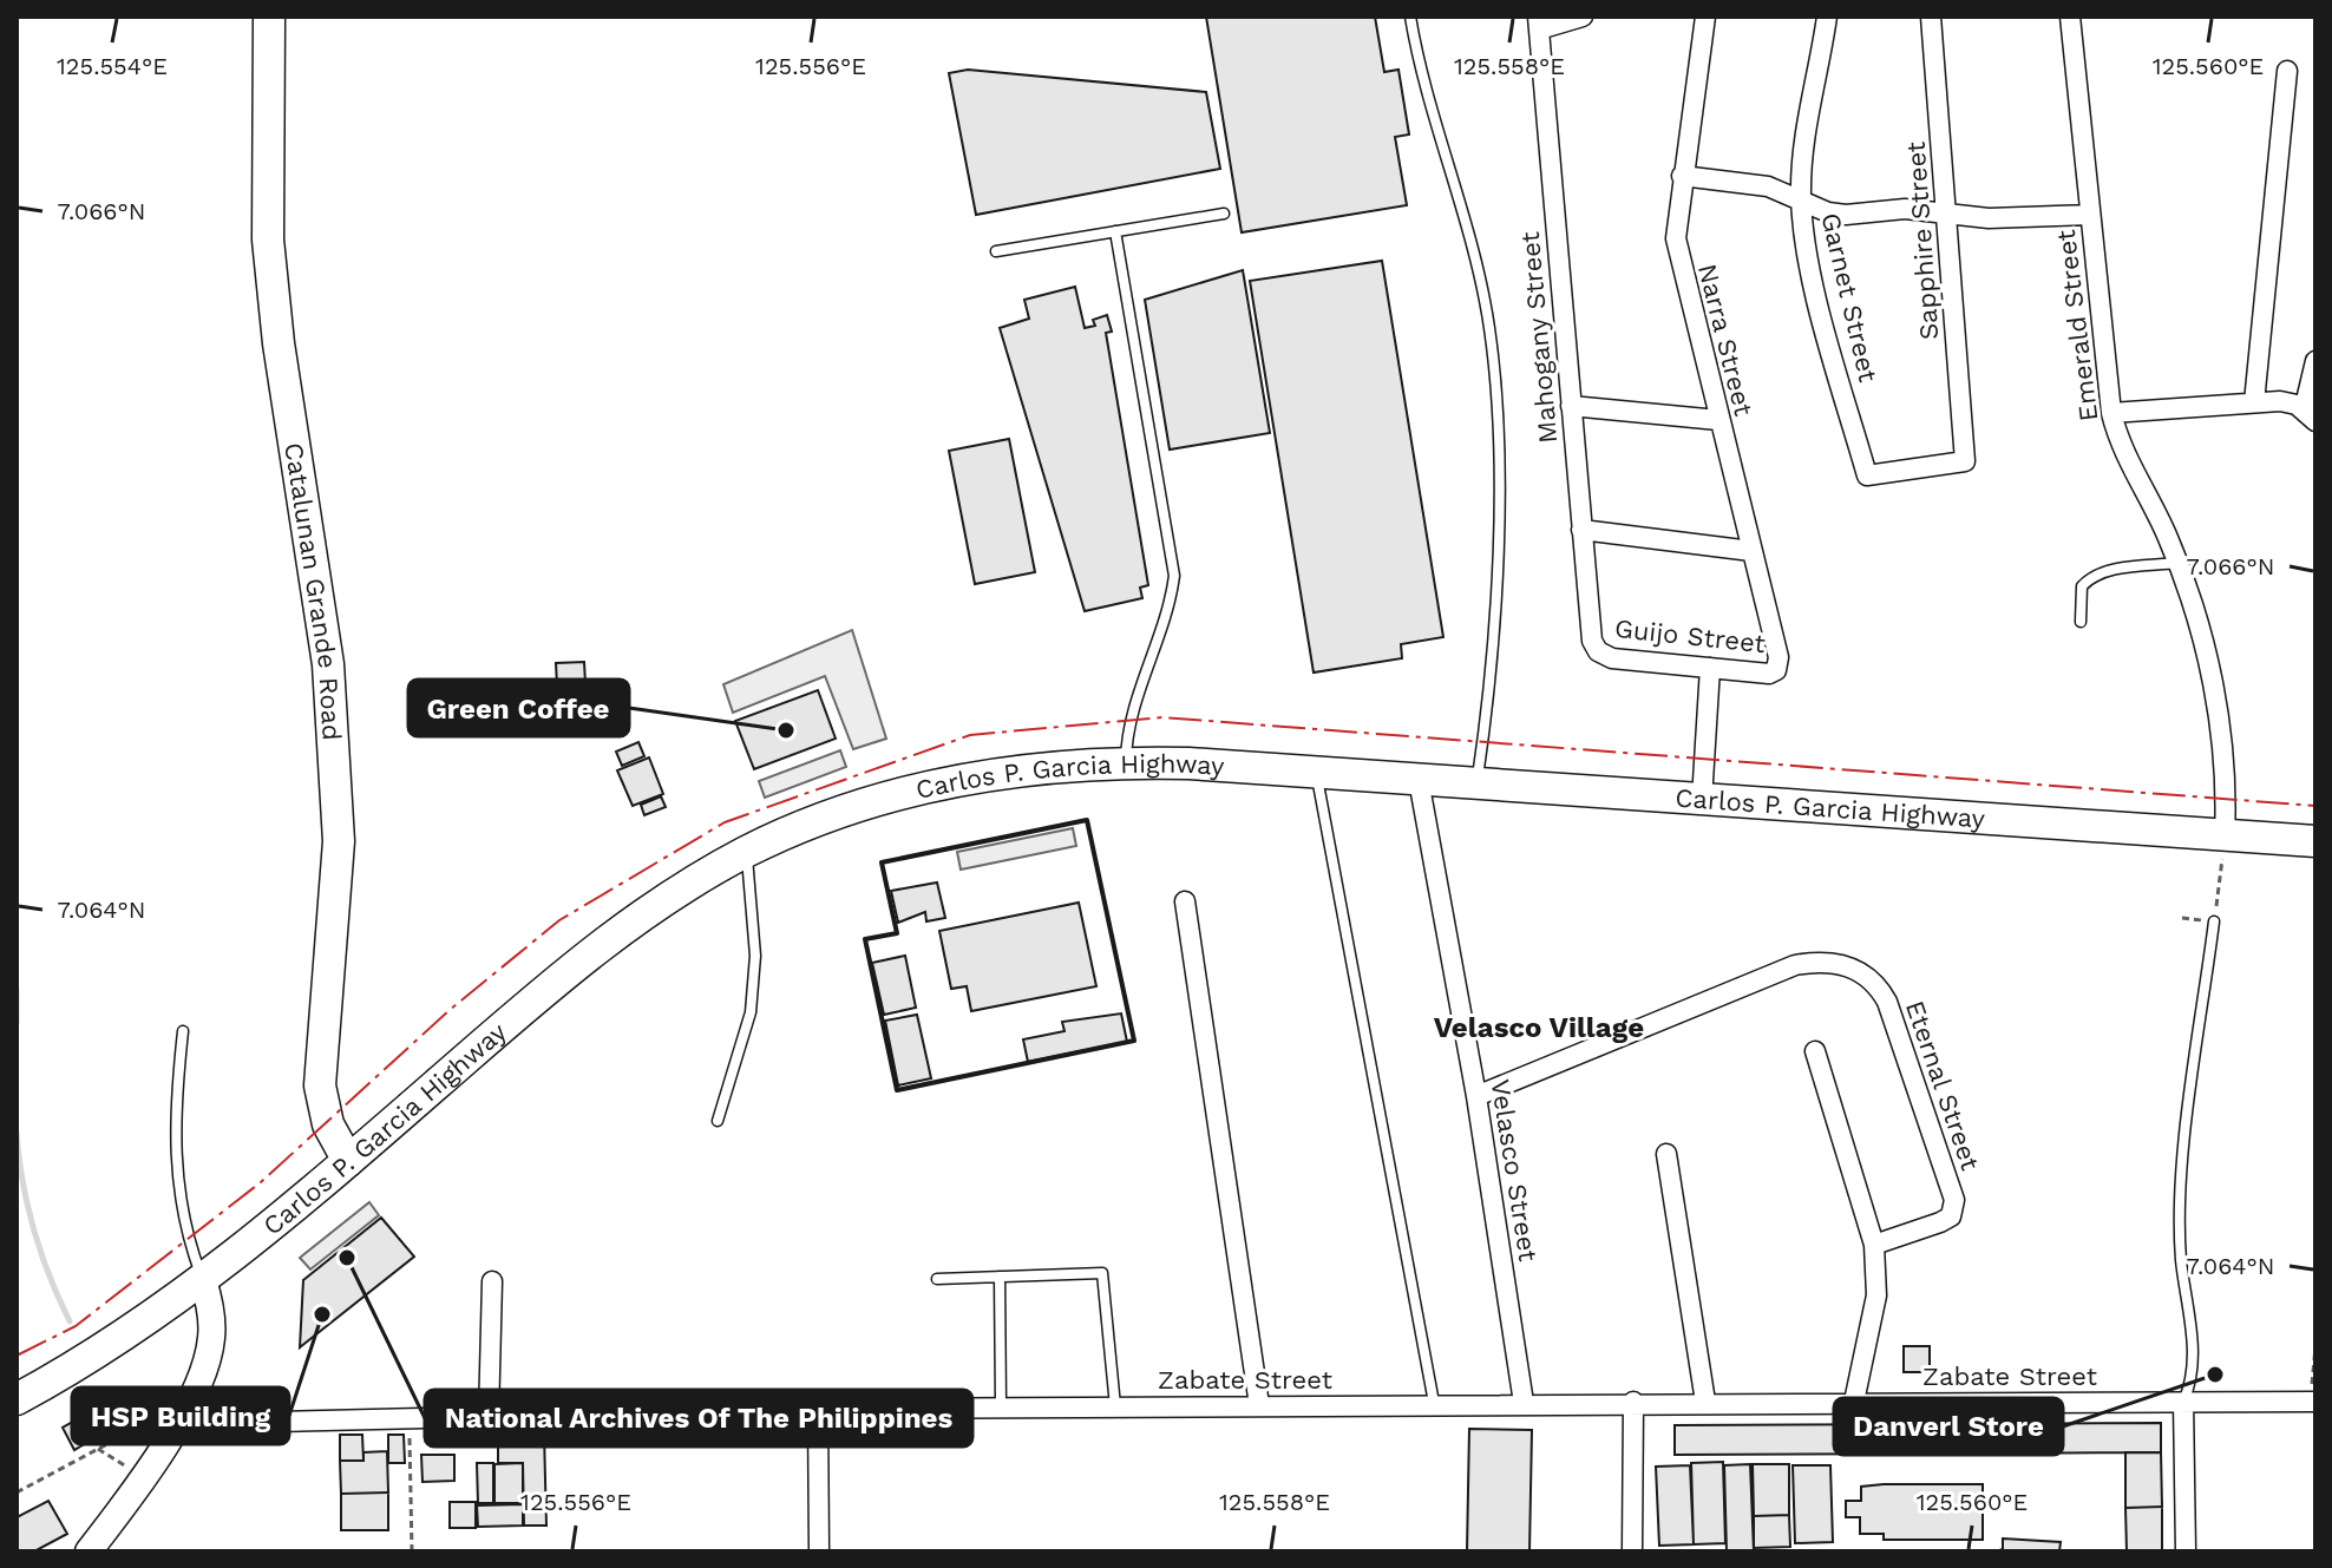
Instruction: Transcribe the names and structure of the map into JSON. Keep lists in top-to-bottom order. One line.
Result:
{"streets":{"main road":["Catalunan Grande Road","Carlos P. Garcia Highway"],"street":["Sapphire Street","Garnet Street","Emerald Street","Mahogany Street","Narra Street","Guijo Street","Eternal Street","Velasco Street","Zabate Street"]},"crossings":[["Sapphire Street","Garnet Street"],["Emerald Street","Carlos P. Garcia Highway"],["Mahogany Street","Guijo Street"],["Narra Street","Guijo Street"],["Catalunan Grande Road","Carlos P. Garcia Highway"],["Carlos P. Garcia Highway","Velasco Street"],["Eternal Street","Velasco Street"],["Velasco Street","Zabate Street"]],"districts":["Velasco Village"],"places":["Green Coffee","National Archives Of The Philippines","HSP Building","Danverl Store"],"coordinates":["125.554°E","125.556°E","125.558°E","125.560°E","7.066°N","7.064°N"]}
